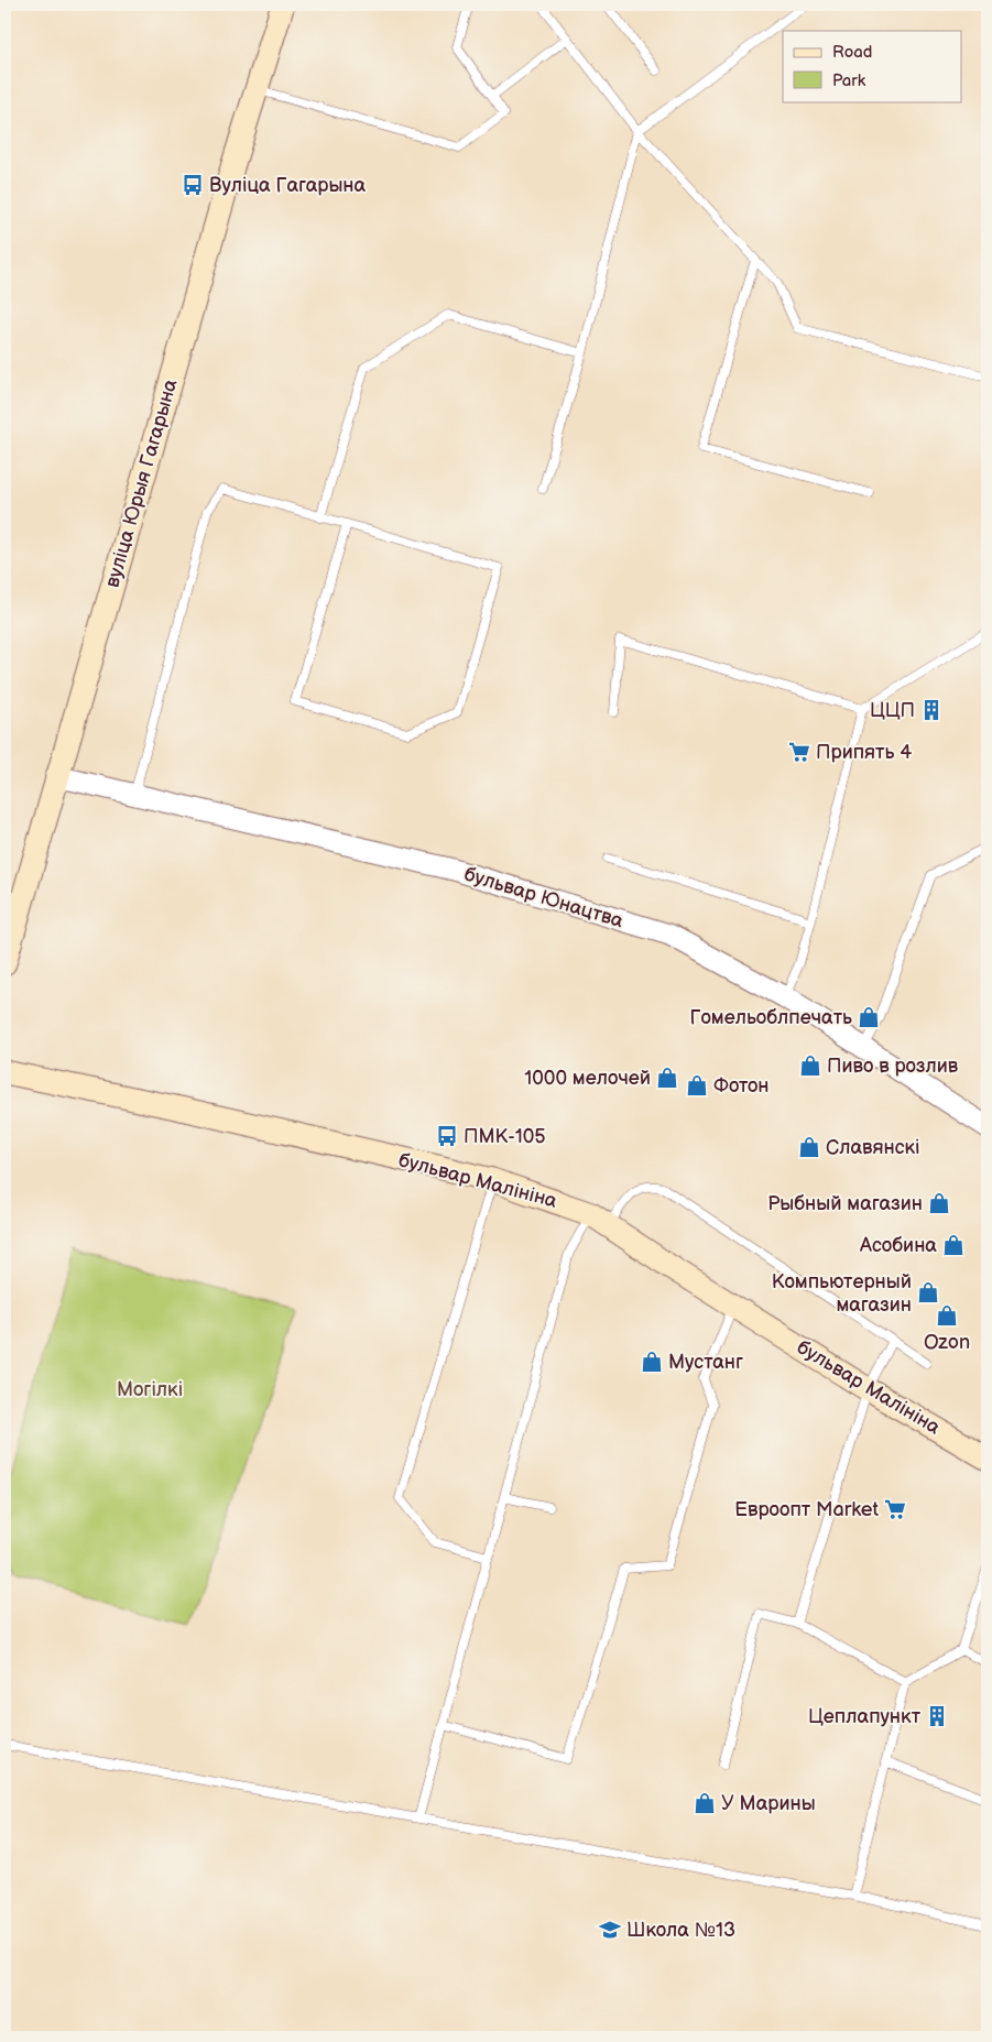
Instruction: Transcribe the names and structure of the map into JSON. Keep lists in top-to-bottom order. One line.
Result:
{"streets":{"main road":["вуліца Юрыя Гагарына","бульвар Малініна"],"street":["бульвар Юнацтва"]},"crossings":[["вуліца Юрыя Гагарына","бульвар Юнацтва"]],"parks":["Могілкі"],"places":{"bus stop":["Вуліца Гагарына","ПМК-105"],"building":["ЦЦП","Цеплапункт"],"supermarket":["Припять 4","Евроопт Market"],"shop":["Гомельоблпечать","Пиво в розлив","1000 мелочей","Фотон","Славянскі","Рыбный магазин","Асобина","Компьютерный магазин","Ozon","Мустанг","У Марины"],"school or university":["Школа №13"]},"legend":["Road","Park"]}
